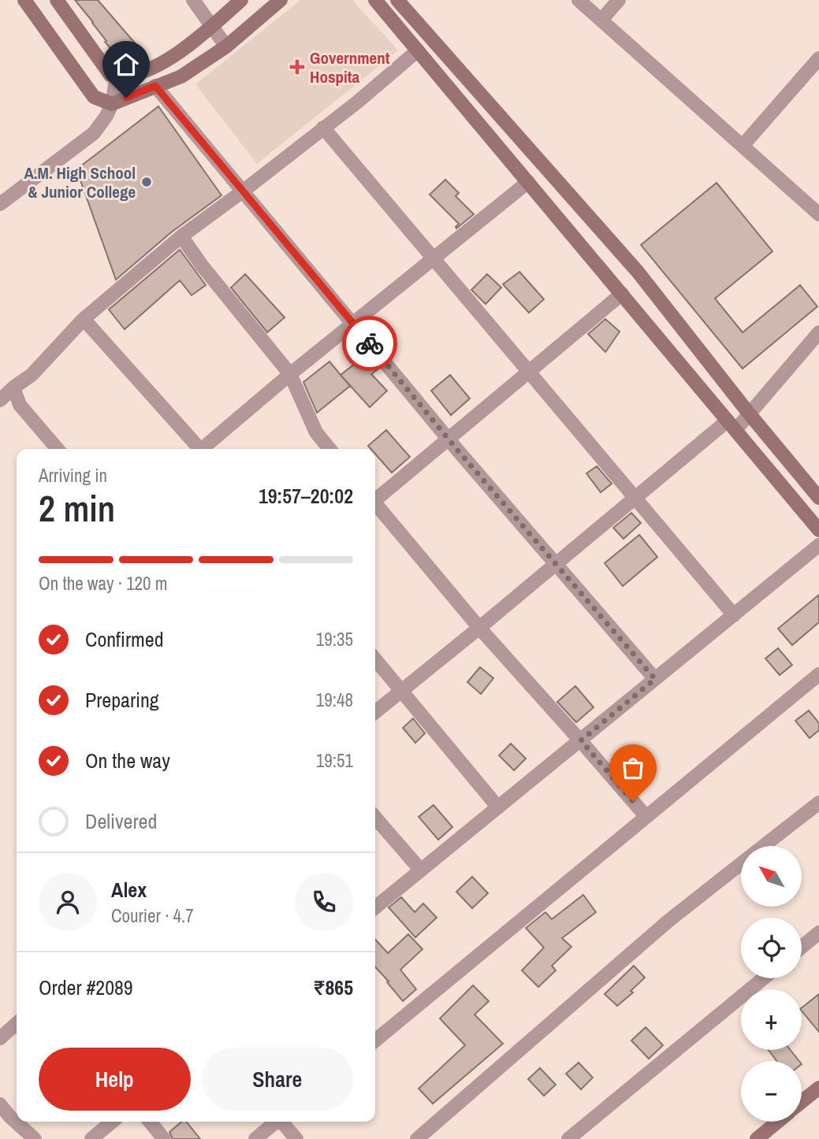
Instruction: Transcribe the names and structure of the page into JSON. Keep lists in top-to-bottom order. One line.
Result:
{"places":{"health":["Government Hospita"],"other":["A.M. High School & Junior College"]},"north":"top left","page":{"heading":["2 min","Arriving in","19:57–20:02"],"panel":["Alex","Courier · 4.7","Order #2089","₹865"],"bar":"On the way · 120 m","list":[["Confirmed","19:35"],["Preparing","19:48"],["On the way","19:51"],"Delivered"],"map_buttons":["+","−"],"buttons":["Help","Share"]}}
